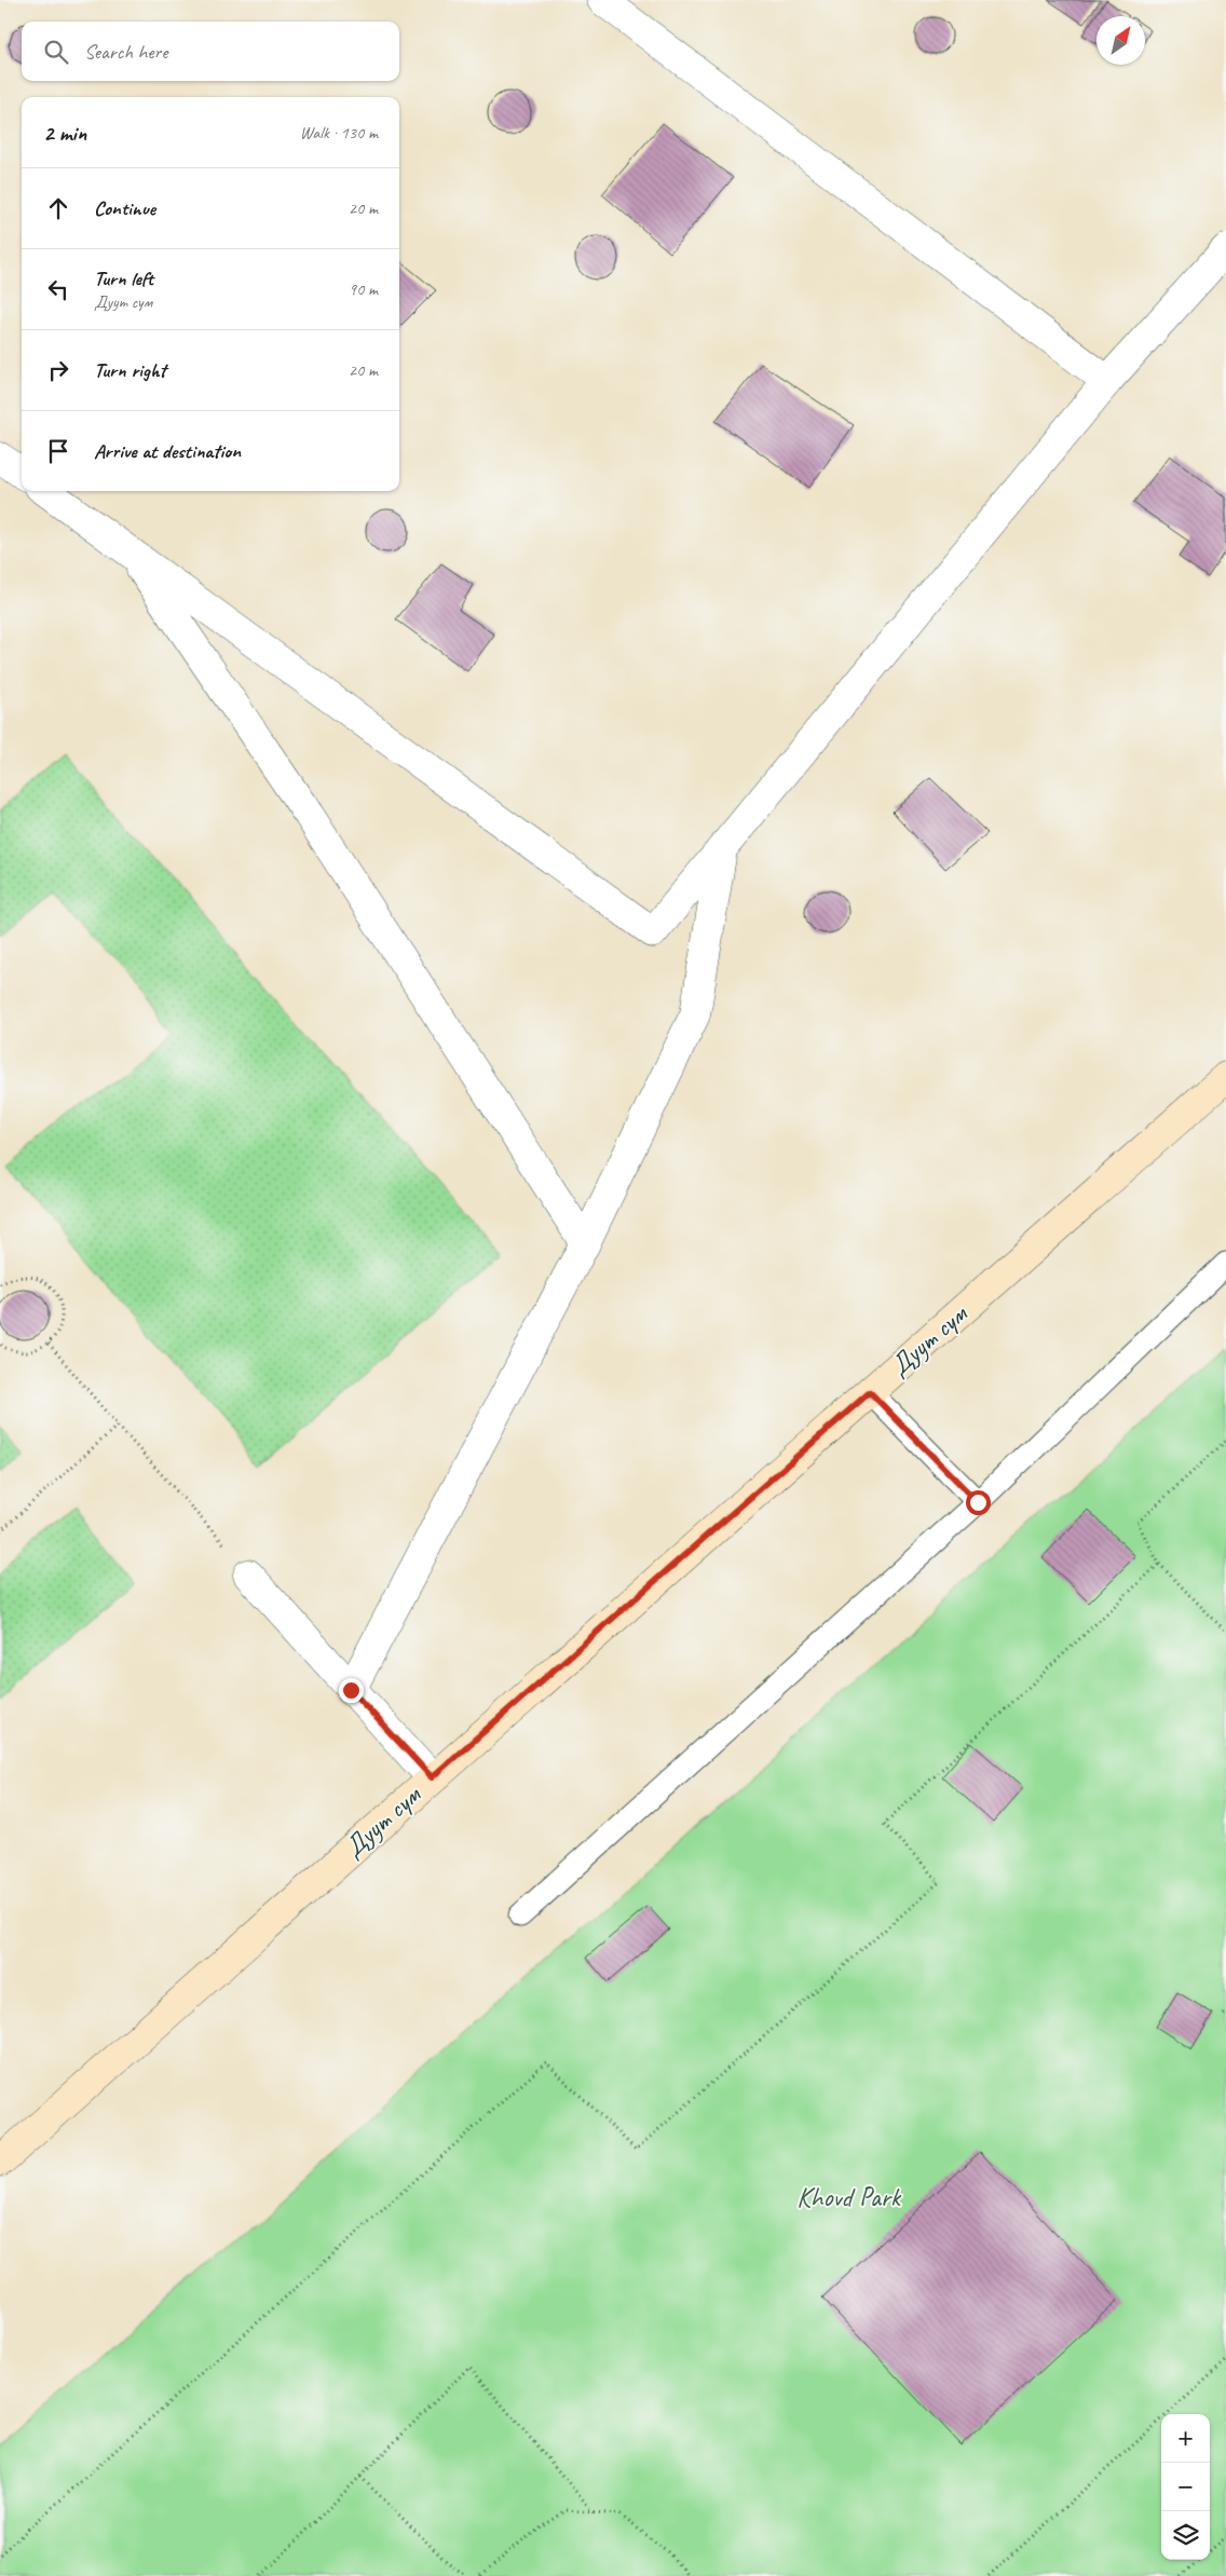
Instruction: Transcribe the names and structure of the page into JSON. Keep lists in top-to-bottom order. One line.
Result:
{"streets":{"main road":["Дуут сум"]},"parks":["Khovd Park"],"north":"top right","page":{"search":"Search here","heading":["2 min","Walk · 130 m"],"list":[["Continue","20 m"],["Turn left","Дуут сум","90 m"],["Turn right","20 m"],"Arrive at destination"],"map_buttons":["+","−"]}}
